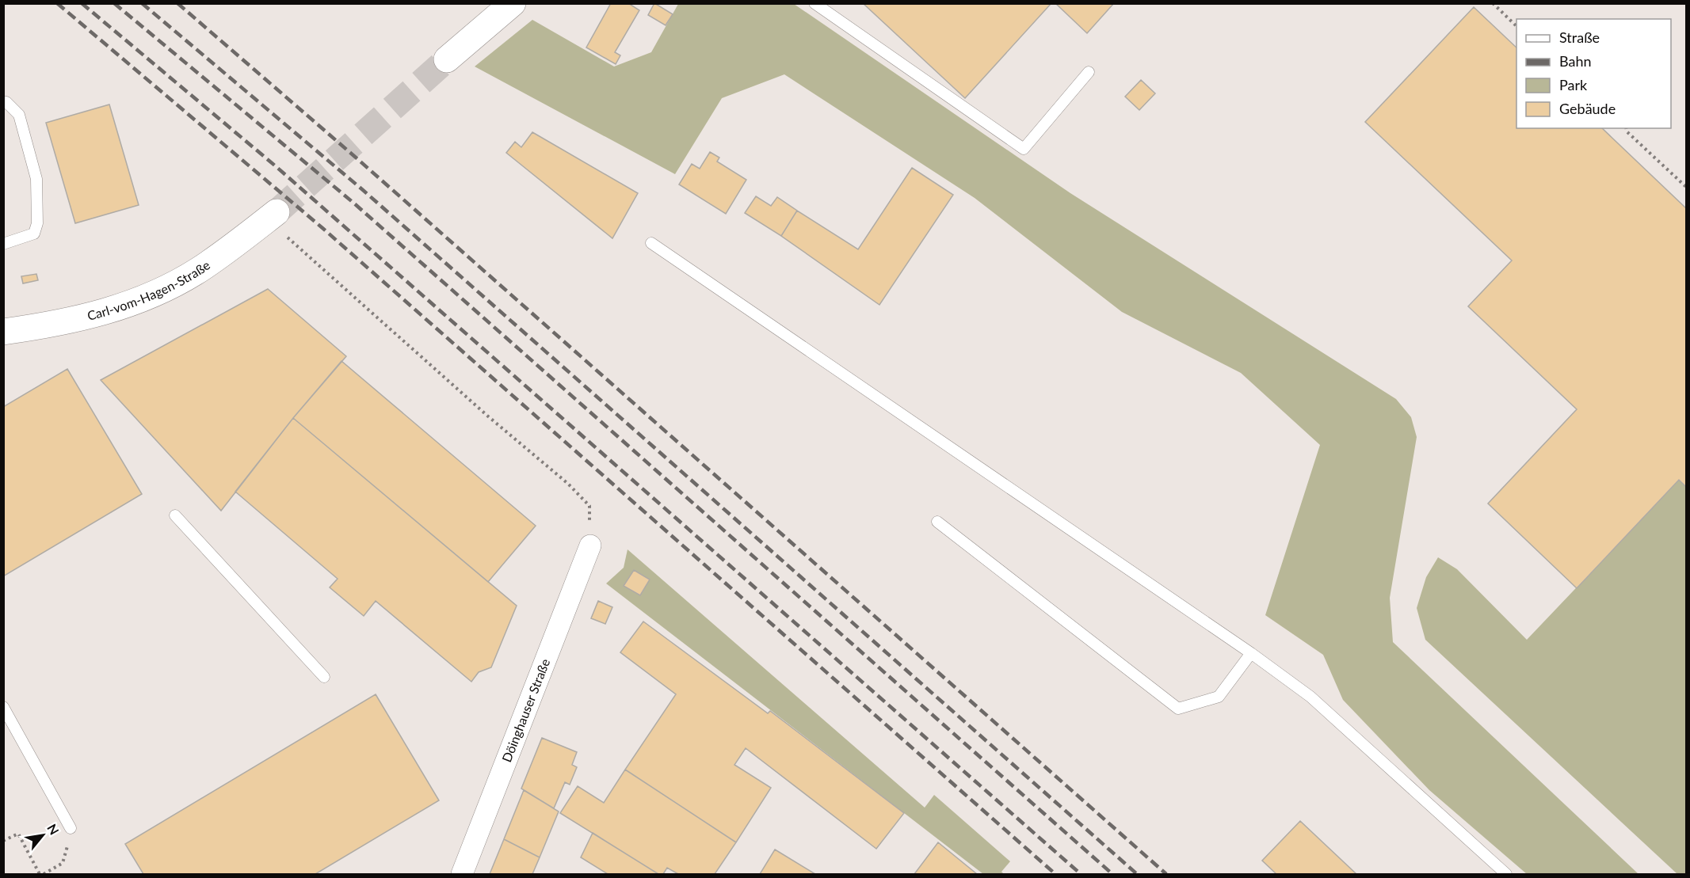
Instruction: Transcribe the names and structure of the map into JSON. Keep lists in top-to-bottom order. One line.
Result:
{"streets":{"street":["Carl-vom-Hagen-Straße","Döinghauser Straße"]},"legend":["Straße","Bahn","Park","Gebäude"],"north":"top right"}
